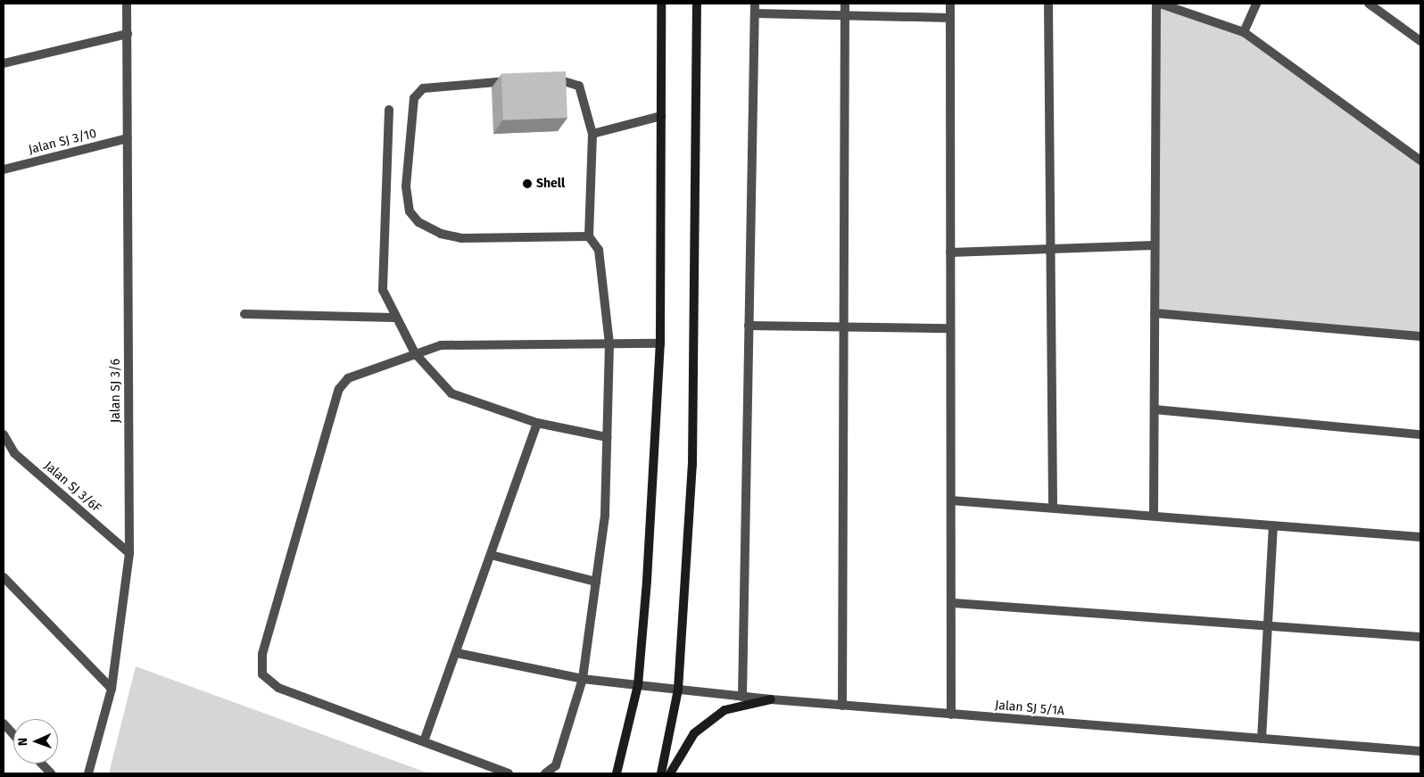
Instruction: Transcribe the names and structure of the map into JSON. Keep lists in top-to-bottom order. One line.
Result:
{"streets":{"street":["Jalan SJ 3/10","Jalan SJ 3/6","Jalan SJ 3/6F","Jalan SJ 5/1A"]},"crossings":[["Jalan SJ 3/10","Jalan SJ 3/6"],["Jalan SJ 3/6","Jalan SJ 3/6F"]],"places":["Shell"],"north":"left"}
